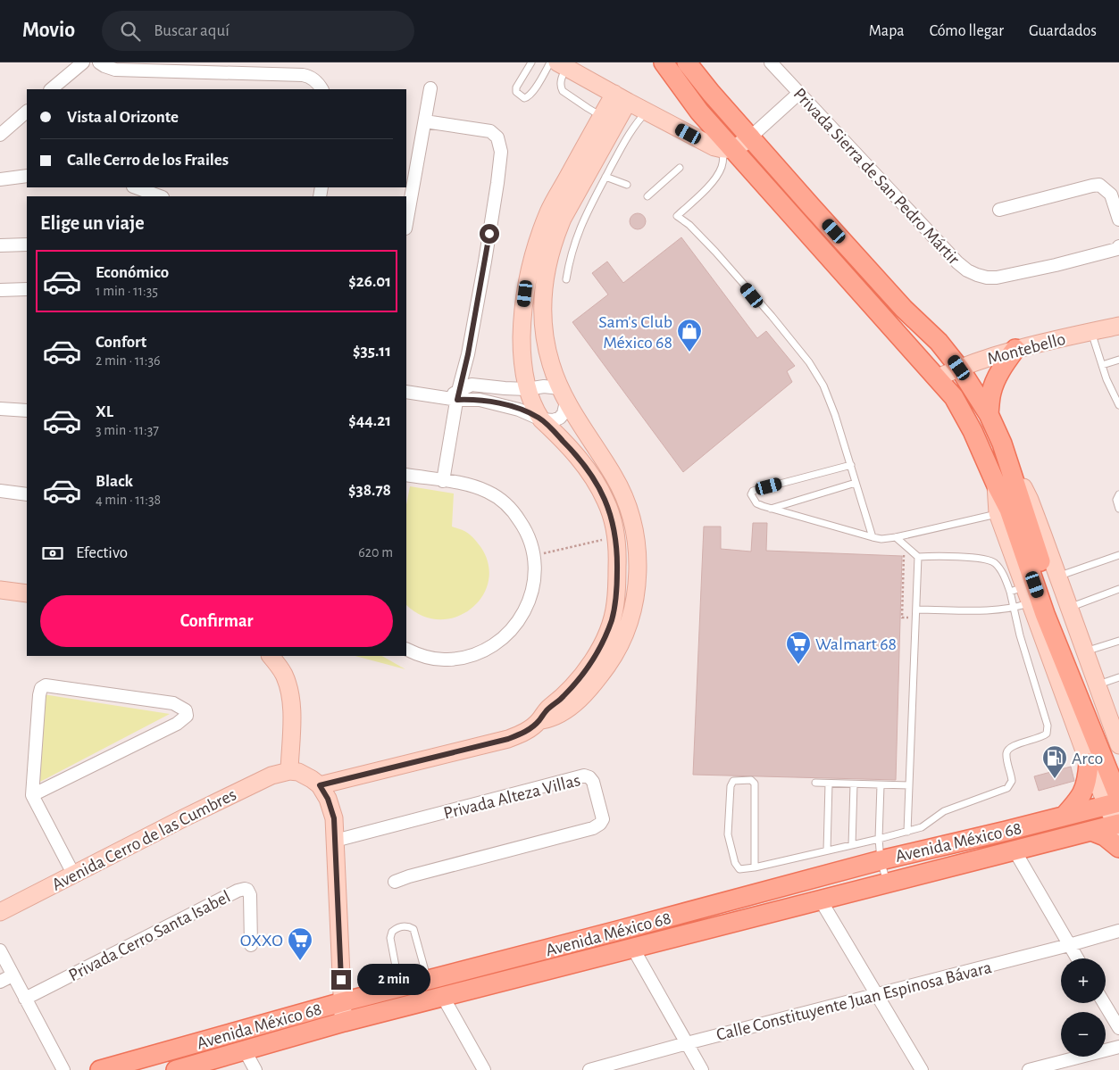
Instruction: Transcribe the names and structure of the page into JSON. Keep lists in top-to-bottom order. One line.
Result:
{"streets":{"main road":["Avenida México 68"],"street":["Privada Sierra de San Pedro Mártir","Montebello","Privada Alteza Villas","Avenida Cerro de las Cumbres","Privada Cerro Santa Isabel","Calle Constituyente Juan Espinosa Bávara"]},"places":{"shop":["Sam's Club México 68"],"supermarket":["Walmart 68","OXXO"],"fuel station":["Arco"]},"page":{"header":"Movio","search":"Buscar aquí","nav":["Mapa","Cómo llegar","Guardados"],"banner":["Vista al Orizonte","Calle Cerro de los Frailes"],"heading":"Elige un viaje","list":[{"name":"Económico","note":"1 min · 11:35","value":"$26.01"},{"name":"Confort","note":"2 min · 11:36","value":"$35.11"},{"name":"XL","note":"3 min · 11:37","value":"$44.21"},{"name":"Black","note":"4 min · 11:38","value":"$38.78"}],"pay":["Efectivo","620 m"],"buttons":"Confirmar","map_buttons":["+","−"],"bubble":"2 min"}}
